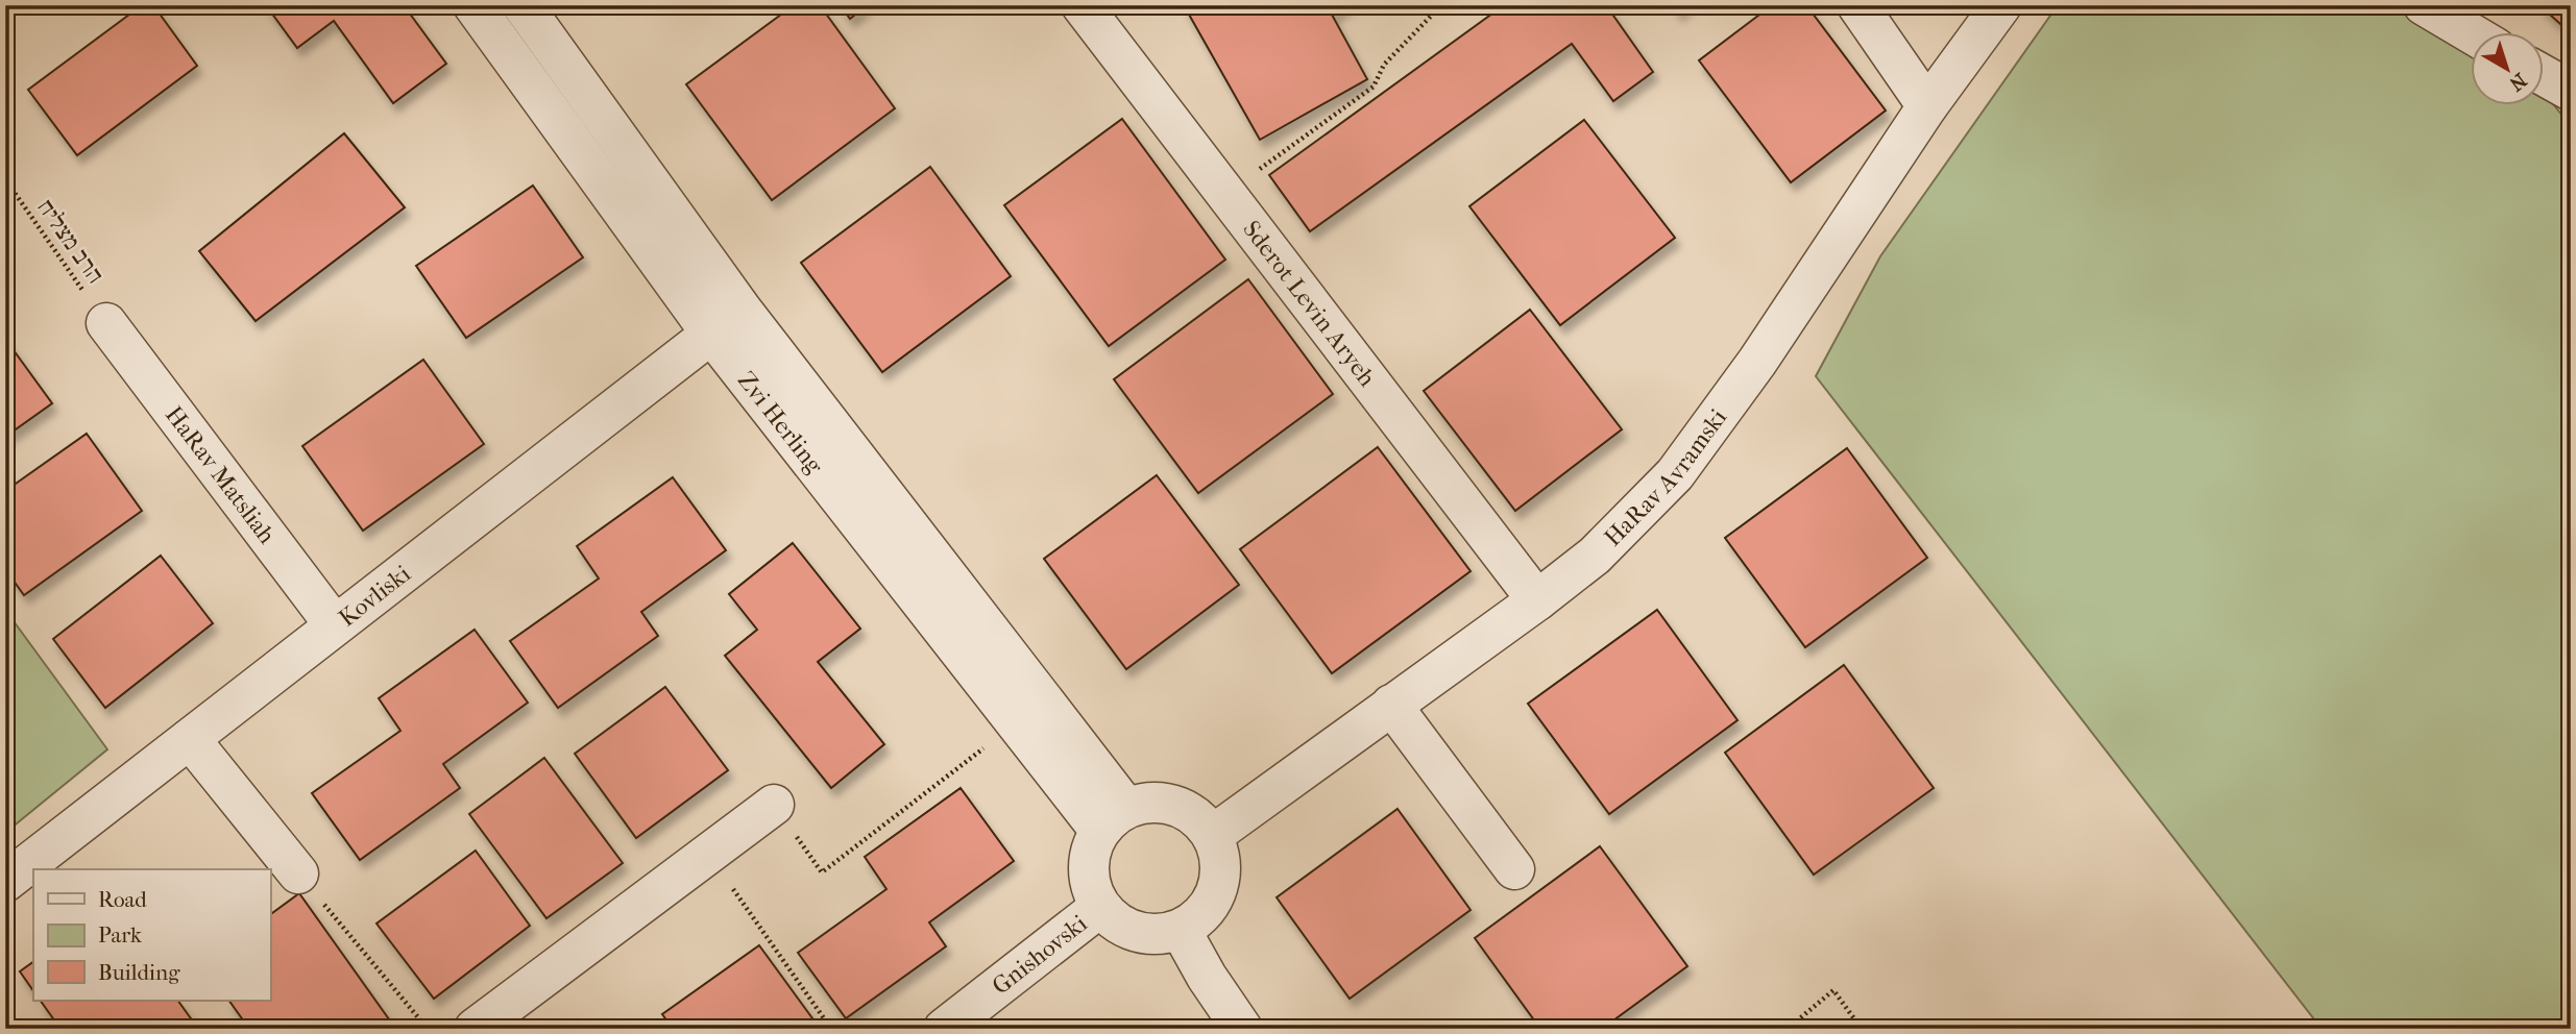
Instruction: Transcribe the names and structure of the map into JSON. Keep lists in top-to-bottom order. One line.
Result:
{"streets":{"street":["Sderot Levin Aryeh","Zvi Herling","HaRav Matsliah","HaRav Avramski","Kovliski","Gnishovski"],"path":["הרב מצליח"]},"crossings":[["הרב מצליח","HaRav Matsliah"],["Sderot Levin Aryeh","HaRav Avramski"],["Zvi Herling","HaRav Avramski"],["Zvi Herling","Kovliski"],["Zvi Herling","Gnishovski"],["HaRav Matsliah","Kovliski"],["HaRav Avramski","Gnishovski"]],"legend":["Road","Park","Building"],"north":"bottom right"}
